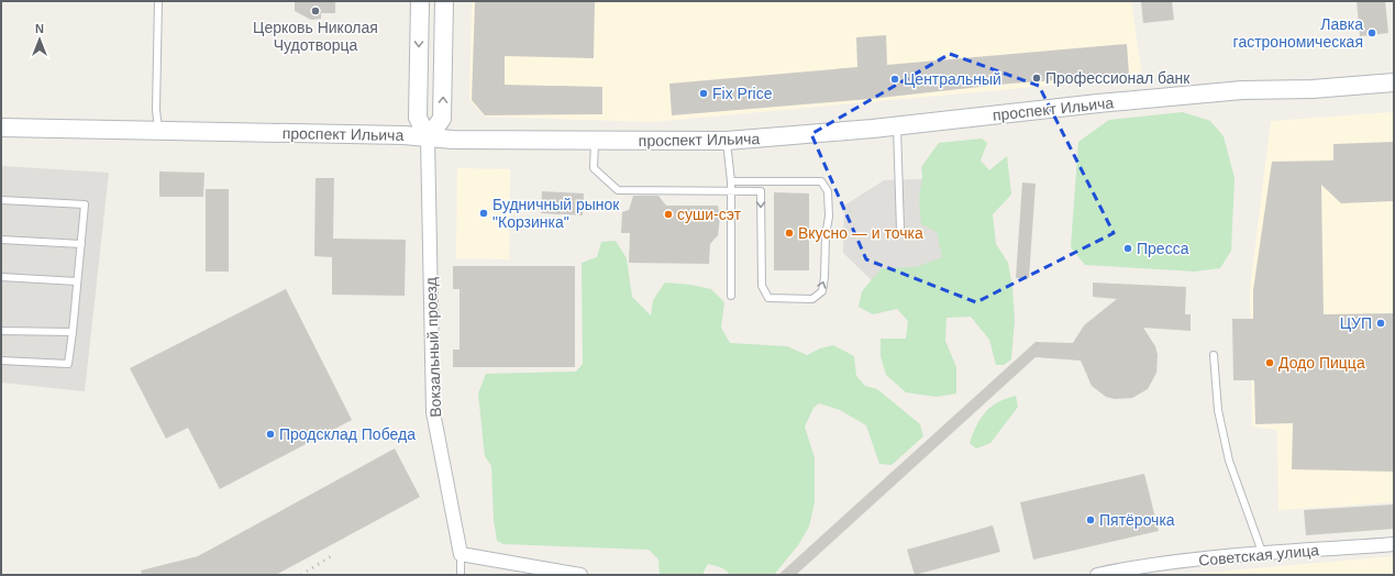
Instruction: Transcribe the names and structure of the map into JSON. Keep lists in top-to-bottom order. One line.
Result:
{"streets":{"street":["проспект Ильича","Вокзальный проезд","Советская улица"]},"crossings":[["проспект Ильича","Вокзальный проезд"]],"places":["Церковь Николая Чудотворца","Лавка гастрономическая","Профессионал банк","Центральный","Fix Price","Будничный рынок \"Корзинка\"","суши-сэт","Вкусно — и точка","Пресса","ЦУП","Додо Пицца","Продсклад Победа","Пятёрочка"],"north":"top"}
